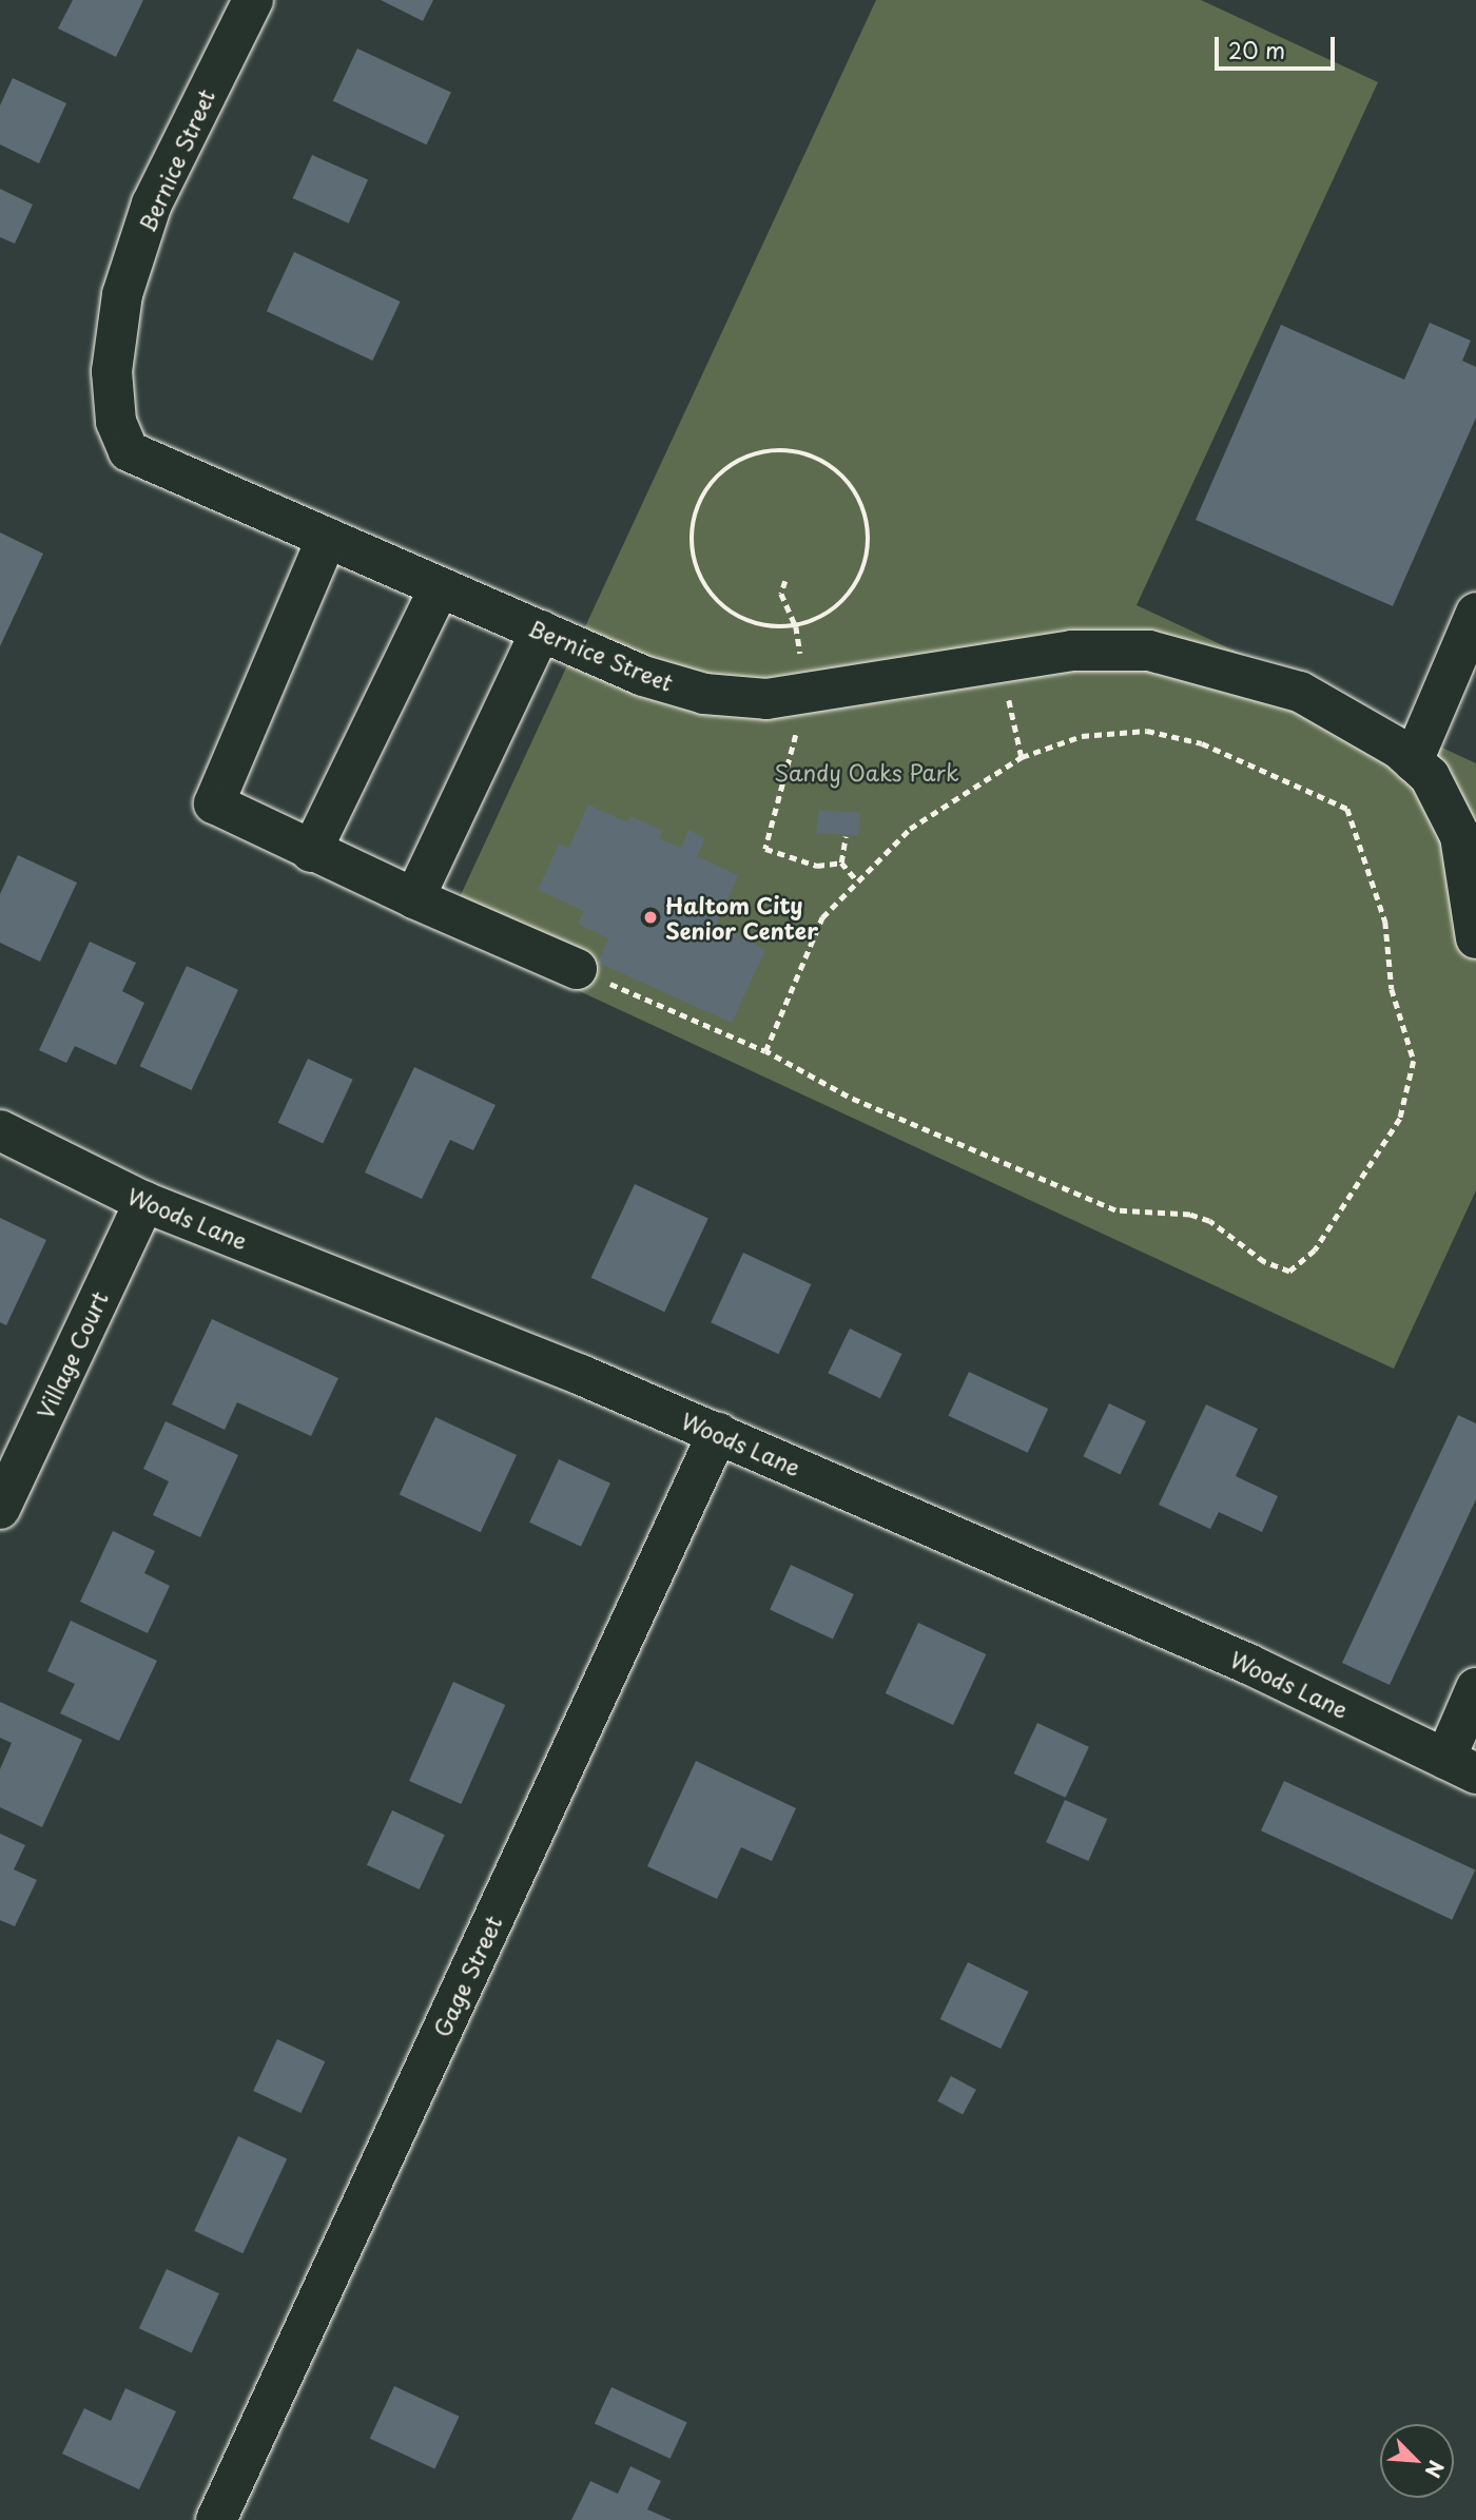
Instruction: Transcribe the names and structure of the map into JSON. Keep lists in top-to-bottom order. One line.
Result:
{"streets":{"street":["Bernice Street","Woods Lane","Village Court","Gage Street"]},"crossings":[["Woods Lane","Village Court"],["Woods Lane","Gage Street"]],"parks":["Sandy Oaks Park"],"places":["Haltom City Senior Center"],"scale_bar":"20 m","north":"bottom right"}
